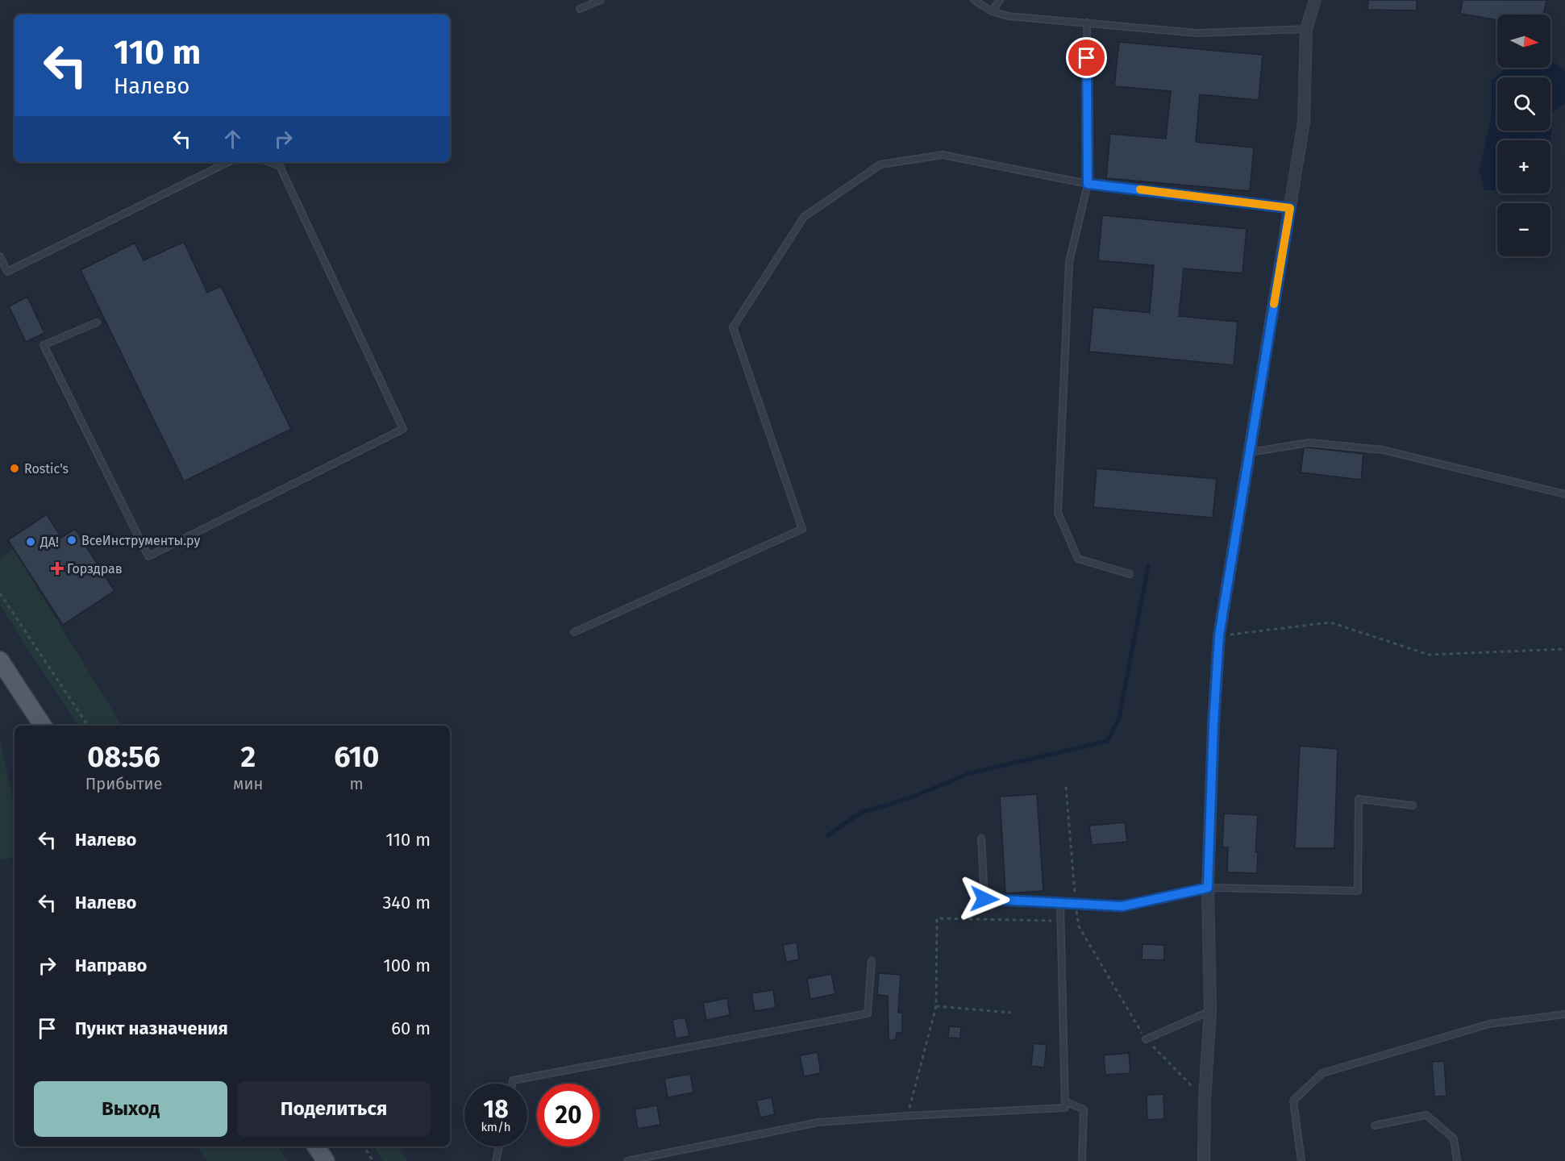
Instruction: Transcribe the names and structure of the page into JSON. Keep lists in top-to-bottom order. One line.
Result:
{"places":{"other":["Rostic's","ВсеИнструменты.ру","ДА!"],"health":["Горздрав"]},"north":"right","page":{"map_buttons":["+","−"],"turn":["110 m","Налево"],"eta":["08:56","Прибытие","2","мин","610","m"],"list":[{"name":"Налево","value":"110 m"},{"name":"Налево","value":"340 m"},{"name":"Направо","value":"100 m"},{"name":"Пункт назначения","value":"60 m"}],"buttons":["Выход","Поделиться"],"speed":"18 km/h","limit":"20"}}
